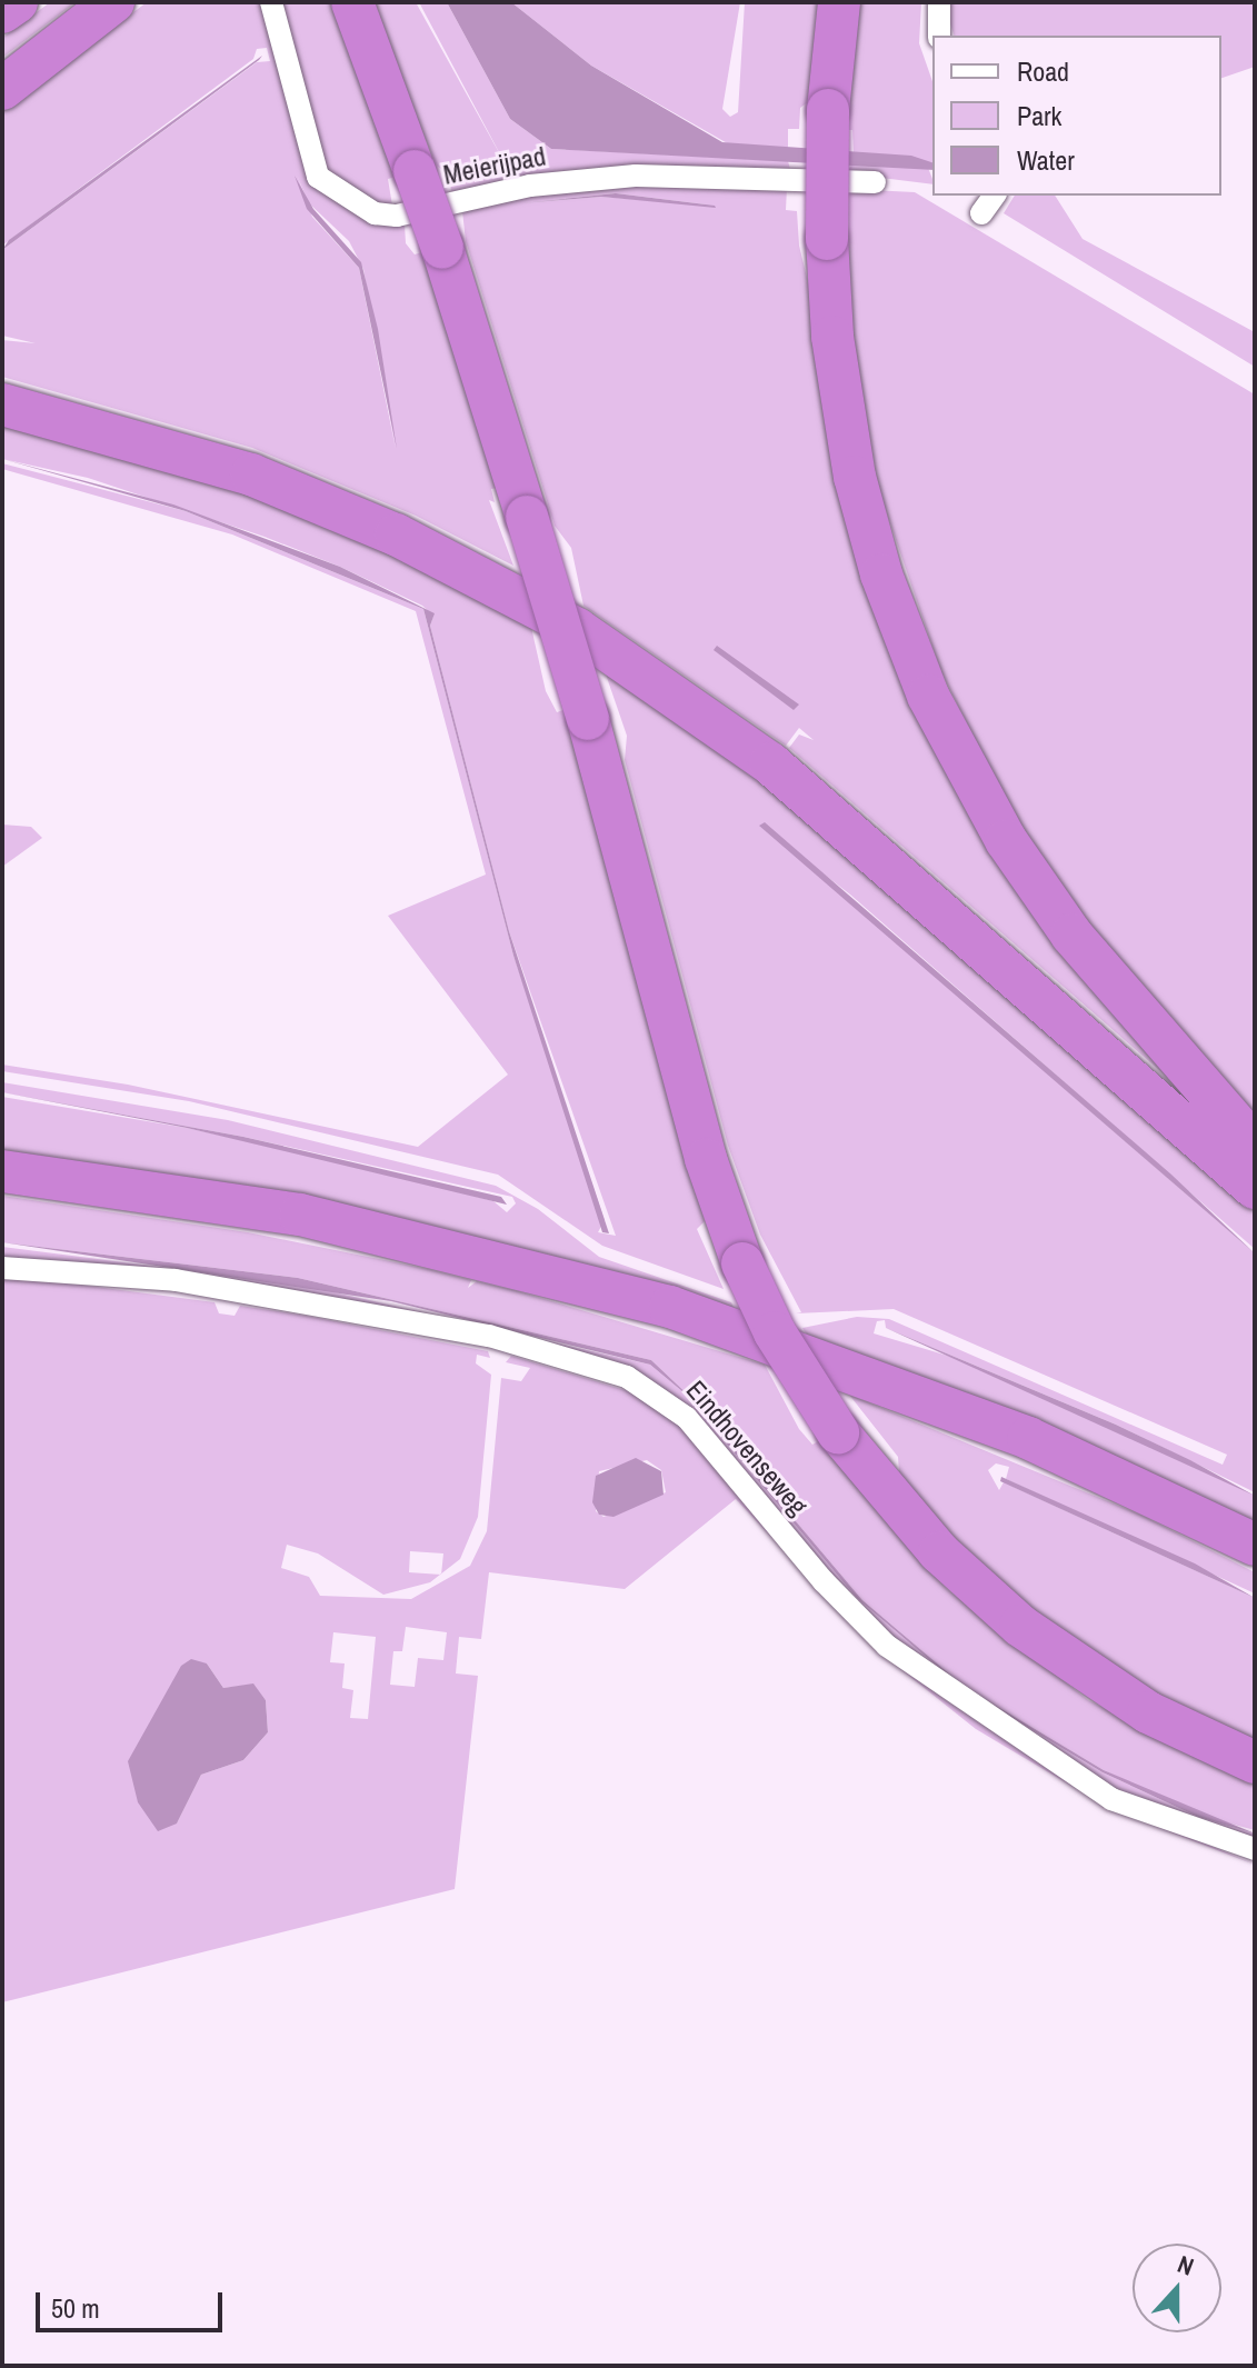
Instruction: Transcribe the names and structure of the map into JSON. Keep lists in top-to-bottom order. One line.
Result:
{"streets":{"street":["Meierijpad","Eindhovenseweg"]},"legend":["Road","Park","Water"],"scale_bar":"50 m","north":"top"}
